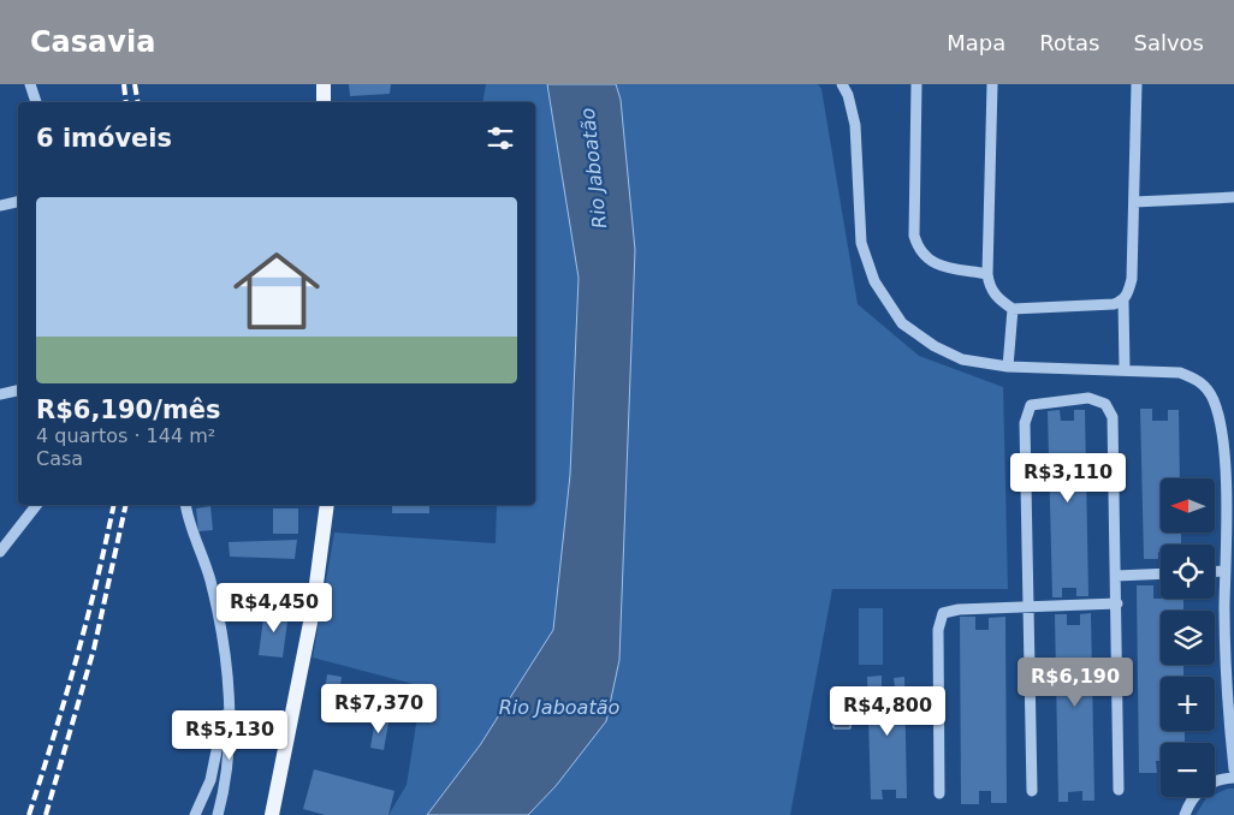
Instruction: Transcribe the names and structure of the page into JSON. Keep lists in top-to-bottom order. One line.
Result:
{"water":["Rio Jaboatão"],"north":"left","page":{"header":"Casavia","nav":["Mapa","Rotas","Salvos"],"heading":"6 imóveis","list":[{"name":"R$6,190/mês","note":"4 quartos · 144 m² · Casa"}],"price":["R$3,110","R$4,450","R$6,190","R$7,370","R$4,800","R$5,130"],"map_buttons":["+","−"]}}
